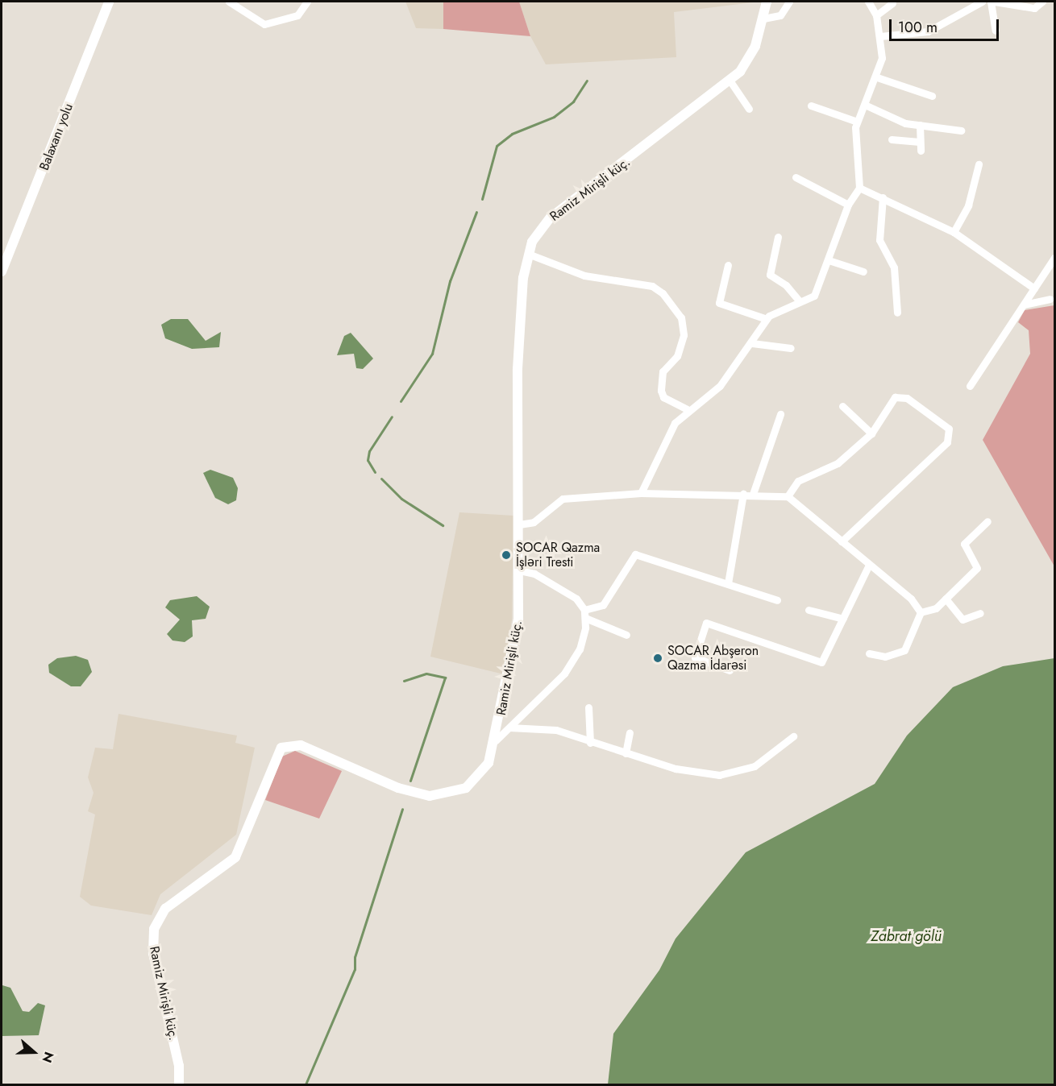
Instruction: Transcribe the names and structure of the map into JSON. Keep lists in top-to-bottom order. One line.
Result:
{"streets":{"street":["Balaxanı yolu","Ramiz Mirişli küç."]},"water":["Zabrat gölü"],"places":["SOCAR Qazma İşləri Tresti","SOCAR Abşeron Qazma İdarəsi"],"scale_bar":"100 m","north":"right"}
